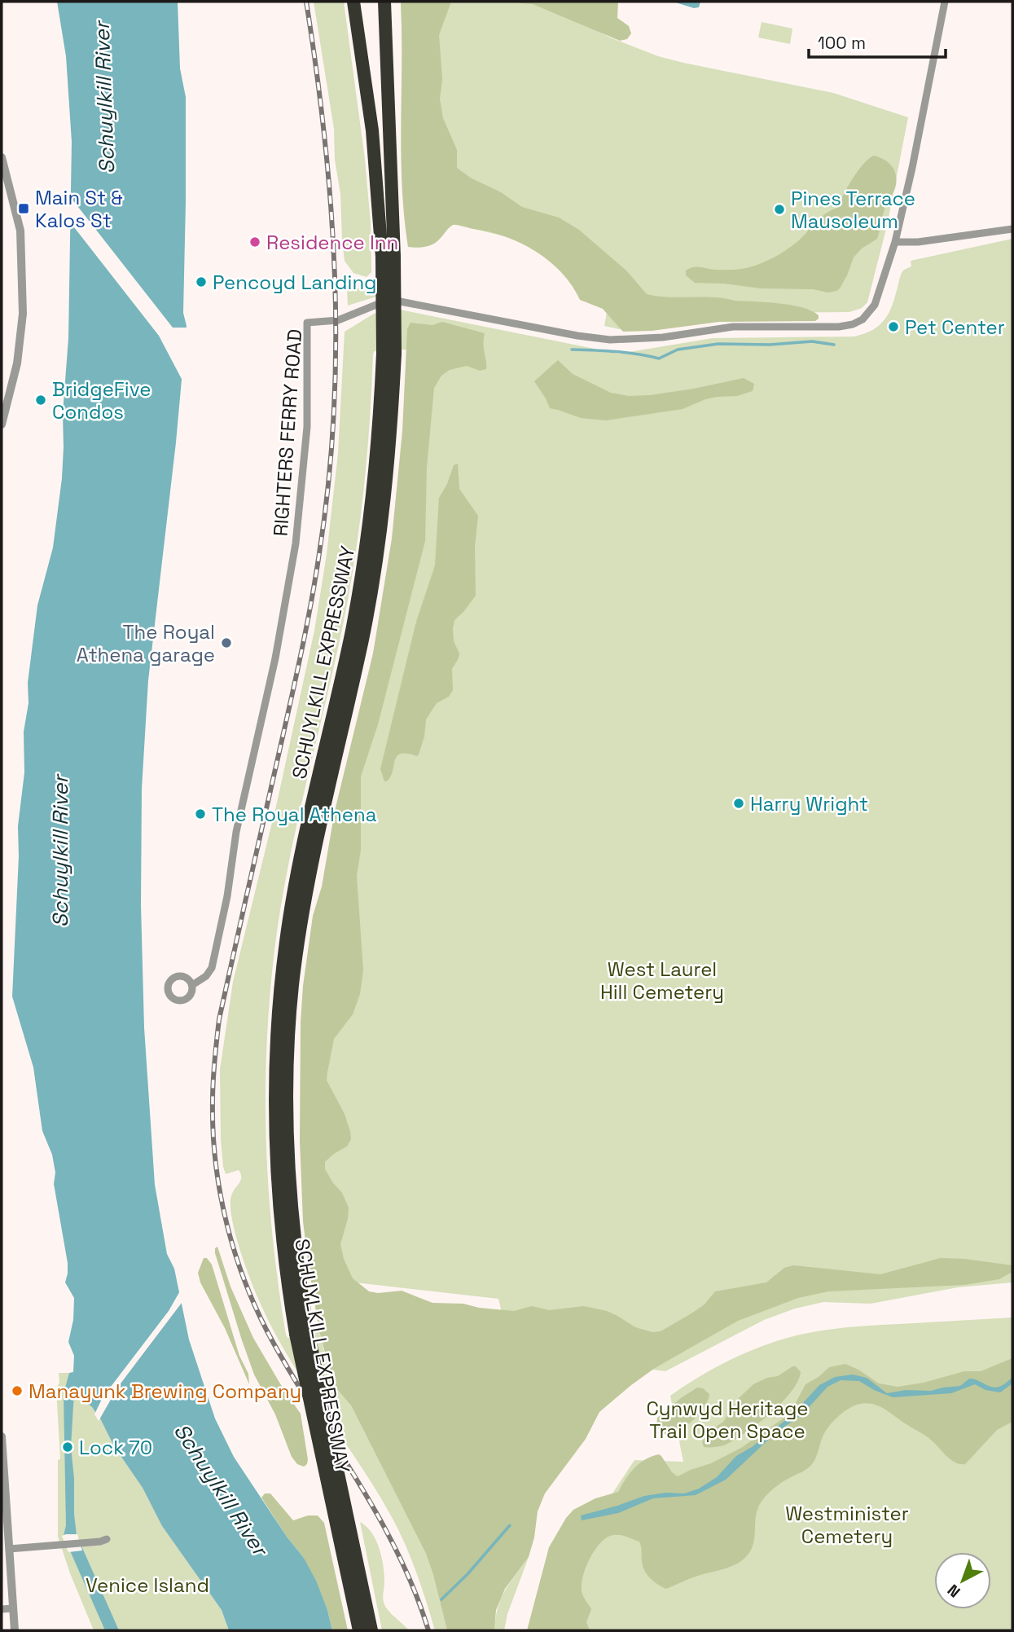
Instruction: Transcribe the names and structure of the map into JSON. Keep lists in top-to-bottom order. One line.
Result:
{"streets":{"highway":["SCHUYLKILL EXPRESSWAY"],"street":["RIGHTERS FERRY ROAD"]},"water":["Schuylkill River"],"parks":["West Laurel Hill Cemetery","Cynwyd Heritage Trail Open Space","Westminister Cemetery","Venice Island"],"places":{"transit":["Main St & Kalos St"],"other":["Pines Terrace Mausoleum","Residence Inn","Pencoyd Landing","Pet Center","BridgeFive Condos","The Royal Athena garage","Harry Wright","The Royal Athena","Manayunk Brewing Company","Lock 70"]},"scale_bar":"100 m","north":"bottom left"}
